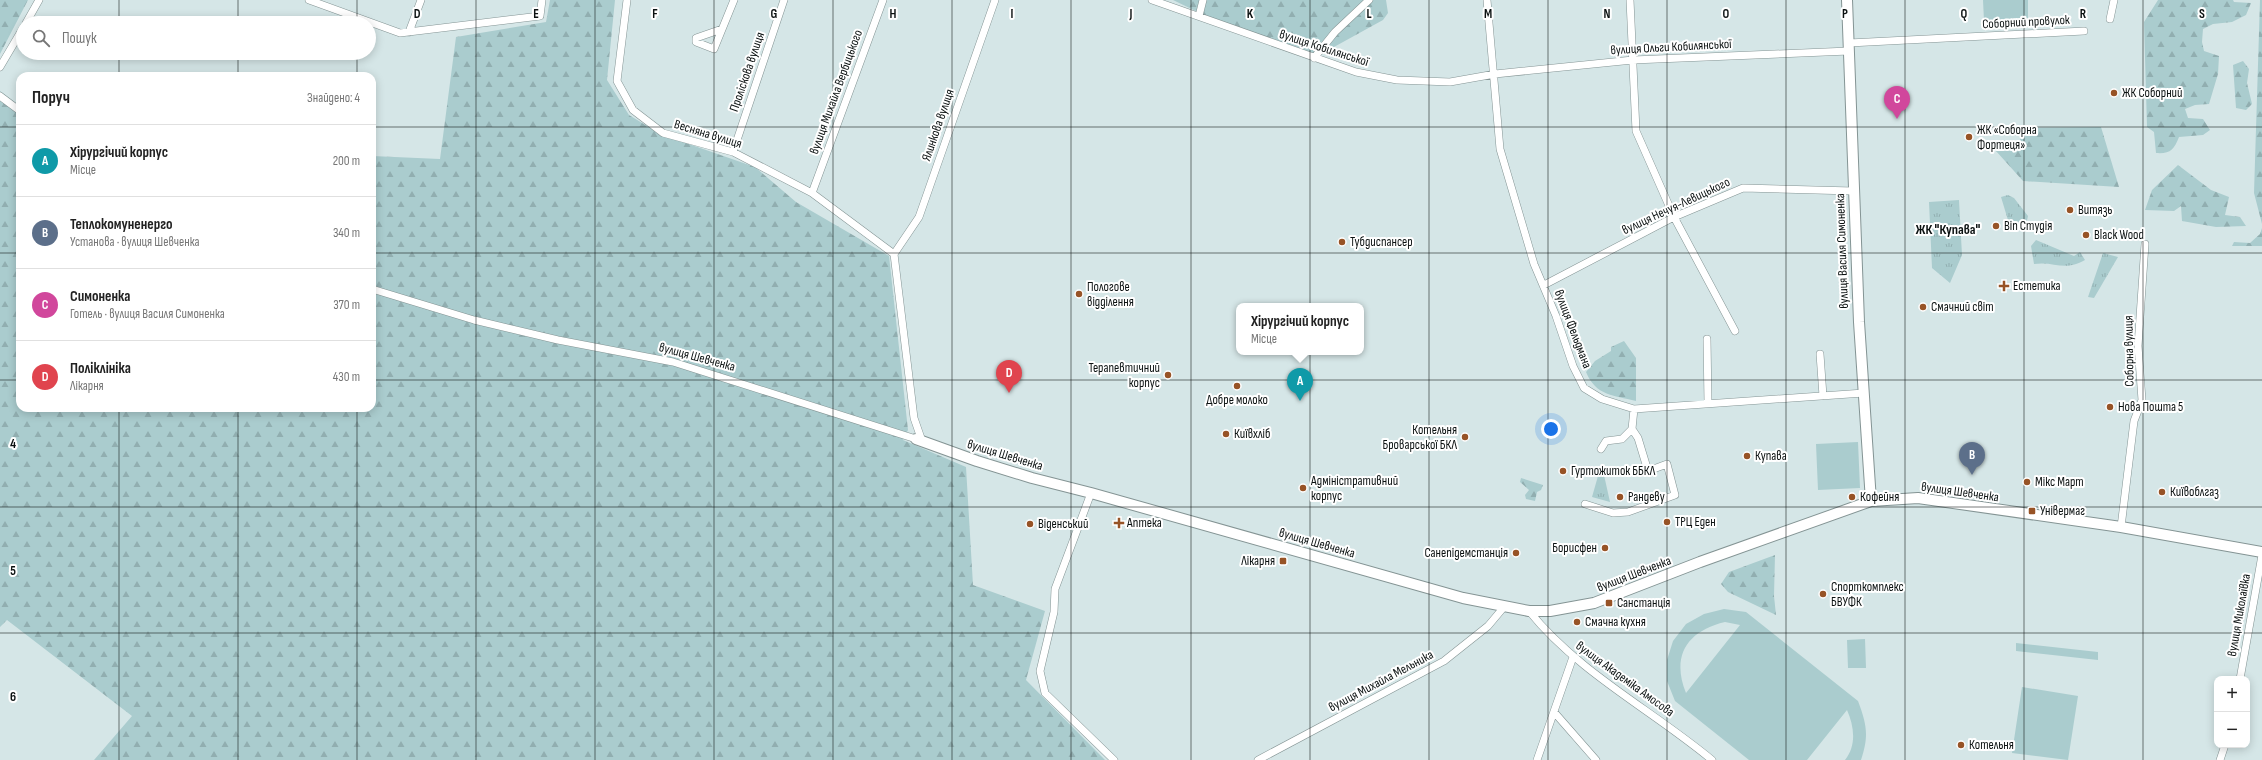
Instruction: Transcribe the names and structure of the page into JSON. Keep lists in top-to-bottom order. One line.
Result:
{"streets":{"street":["Соборний провулок","вулиця Ольги Кобилянської","вулиця Кобилянської","Проліскова вулиця","вулиця Михайла Вербицького","Ялинкова вулиця","Весняна вулиця","вулиця Нечуя-Левицького","вулиця Василя Симоненка","вулиця Фельдмана","Соборна вулиця","вулиця Шевченка","вулиця Миколаївка","вулиця Академіка Амосова","вулиця Михайла Мельника"]},"crossings":[["Соборний провулок","вулиця Ольги Кобилянської"],["Соборний провулок","вулиця Василя Симоненка"],["вулиця Ольги Кобилянської","вулиця Кобилянської"],["вулиця Ольги Кобилянської","вулиця Василя Симоненка"],["вулиця Ольги Кобилянської","вулиця Фельдмана"],["вулиця Кобилянської","вулиця Фельдмана"],["Проліскова вулиця","Весняна вулиця"],["вулиця Михайла Вербицького","Весняна вулиця"],["Ялинкова вулиця","Весняна вулиця"],["вулиця Нечуя-Левицького","вулиця Василя Симоненка"],["вулиця Нечуя-Левицького","вулиця Фельдмана"],["вулиця Василя Симоненка","вулиця Фельдмана"],["вулиця Василя Симоненка","вулиця Шевченка"],["Соборна вулиця","вулиця Шевченка"],["вулиця Шевченка","вулиця Академіка Амосова"],["вулиця Шевченка","вулиця Михайла Мельника"]],"districts":["ЖК \"Купава\""],"places":{"other":["ЖК Соборний","ЖК «Соборна Фортеця»","Витязь","Віп Студія","Black Wood","Тубдиспансер","Пологове відділення","Смачний світ","Терапевтичний корпус","Добре молоко","Нова Пошта 5","Київхліб","Котельня Броварської БКЛ","Купава","Гуртожиток ББКЛ","Мікс Март","Адміністративний корпус","Київоблгаз","Рандеву","Кофейня","ТРЦ Еден","Віденський","Борисфен","Санепідемстанція","Спорткомплекс БВУФК","Смачна кухня","Котельня"],"health":["Естетика","Аптека"],"transit":["Універмаг","Лікарня","Санстанція"]},"page":{"search":"Пошук","heading":["Поруч","Знайдено: 4"],"pins":["C","D","A","B"],"list":[{"mark":"A","name":"Хірургічий корпус","note":"Місце","value":"200 m"},{"mark":"B","name":"Теплокомуненерго","note":"Установа · вулиця Шевченка","value":"340 m"},{"mark":"C","name":"Симоненка","note":"Готель · вулиця Василя Симоненка","value":"370 m"},{"mark":"D","name":"Поліклініка","note":"Лікарня","value":"430 m"}],"popup":["Хірургічий корпус","Місце"],"map_buttons":["+","−"]},"grid":{"columns":["D","E","F","G","H","I","J","K","L","M","N","O","P","Q","R","S"],"rows":["4","5","6"]}}
